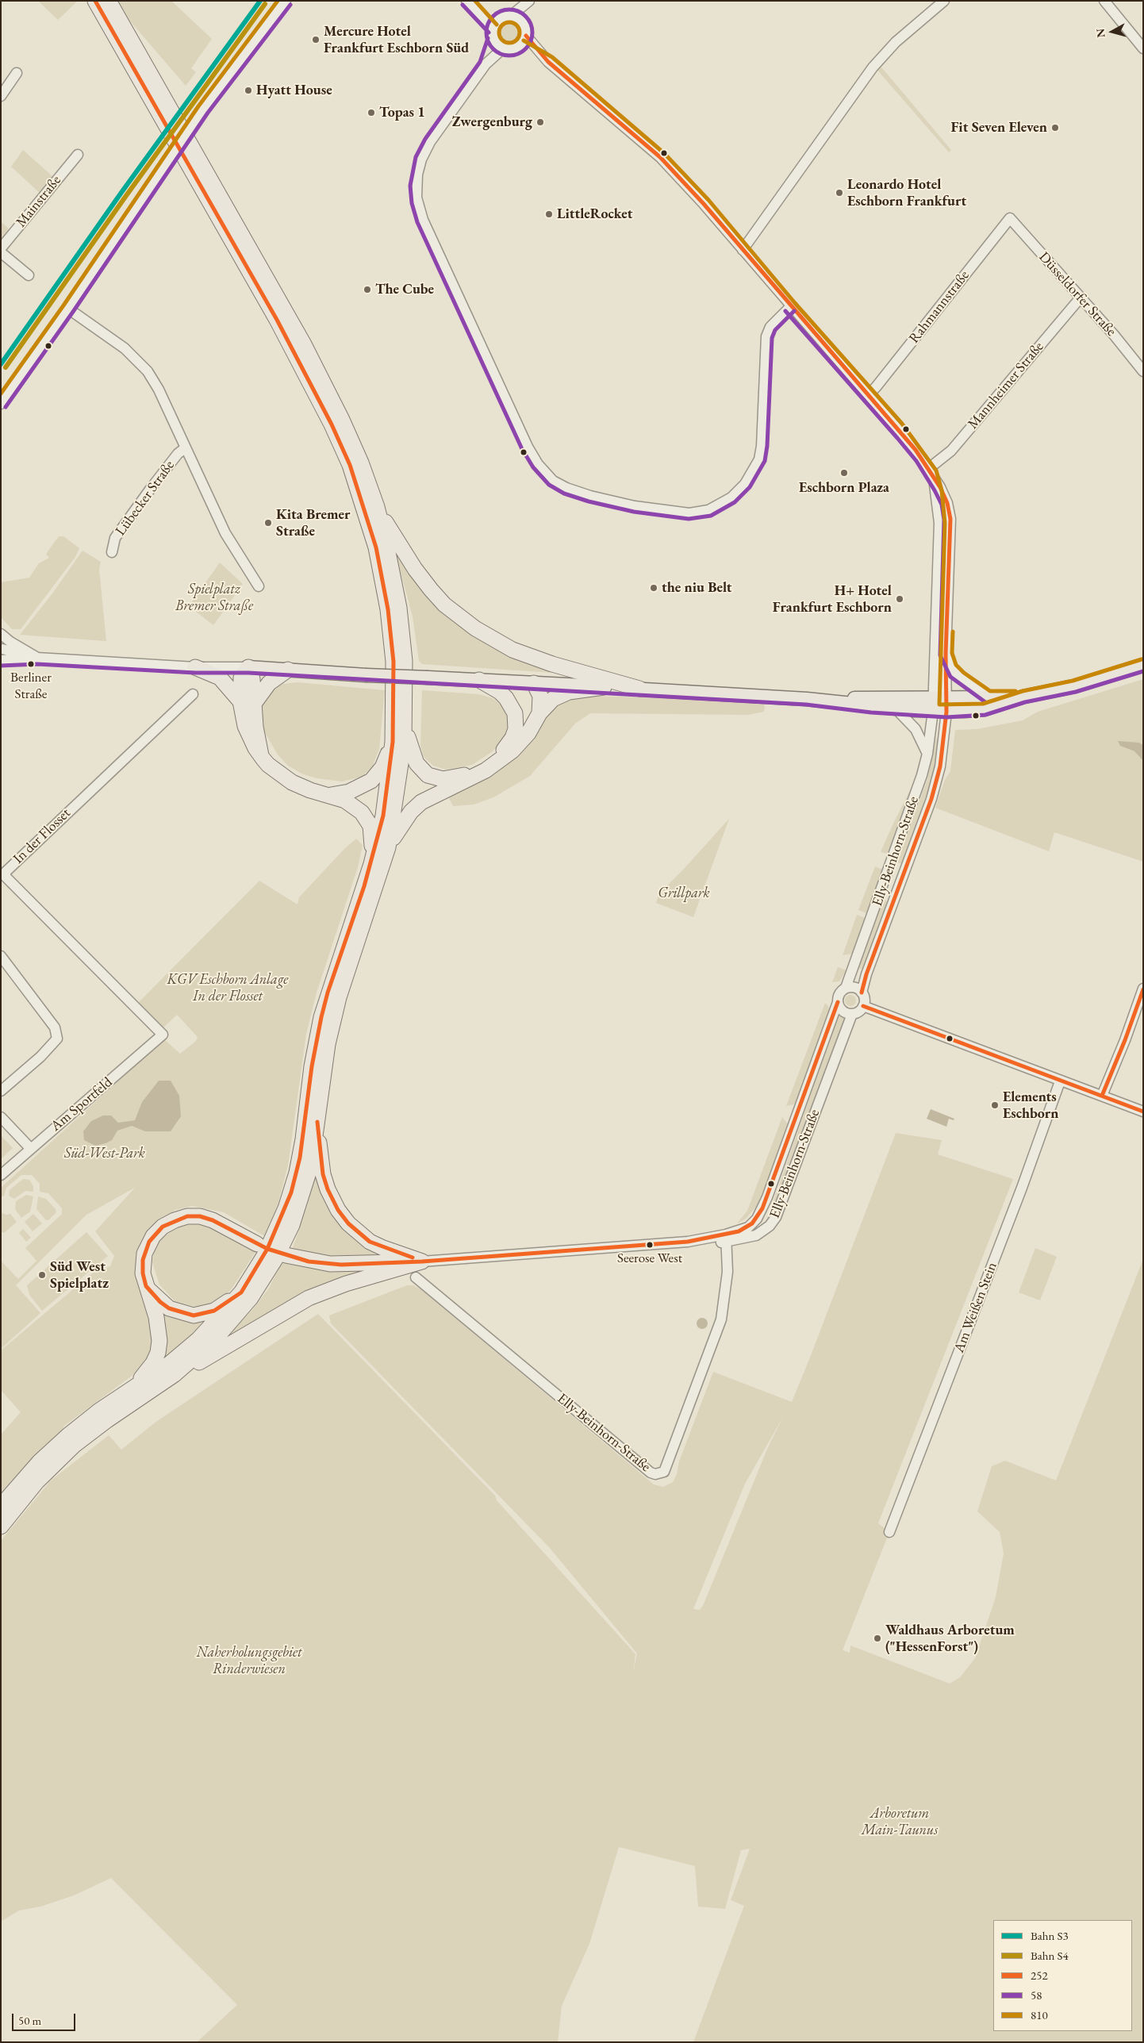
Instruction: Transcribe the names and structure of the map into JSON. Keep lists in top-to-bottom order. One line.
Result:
{"streets":{"street":["Mainstraße","Düsseldorfer Straße","Rahmannstraße","Mannheimer Straße","Lübecker Straße","In der Flosset","Elly-Beinhorn-Straße","Am Sportfeld","Am Weißen Stein"]},"crossings":[["Düsseldorfer Straße","Rahmannstraße"],["Düsseldorfer Straße","Mannheimer Straße"],["Rahmannstraße","Elly-Beinhorn-Straße"],["Mannheimer Straße","Elly-Beinhorn-Straße"],["In der Flosset","Am Sportfeld"]],"parks":["Spielplatz Bremer Straße","Grillpark","KGV Eschborn Anlage In der Flosset","Süd-West-Park","Naherholungsgebiet Rinderwiesen","Arboretum Main-Taunus"],"places":["Mercure Hotel Frankfurt Eschborn Süd","Hyatt House","Topas 1","Zwergenburg","Fit Seven Eleven","Leonardo Hotel Eschborn Frankfurt","LittleRocket","The Cube","Eschborn Plaza","Kita Bremer Straße","the niu Belt","H+ Hotel Frankfurt Eschborn","Berliner Straße","Elements Eschborn","Seerose West","Süd West Spielplatz","Waldhaus Arboretum (\"HessenForst\")"],"lines":["rail line S3","transit line 252","transit line 810","rail line S4","transit line 58"],"legend":["Bahn S3","Bahn S4","252","58","810"],"scale_bar":"50 m","north":"left"}
